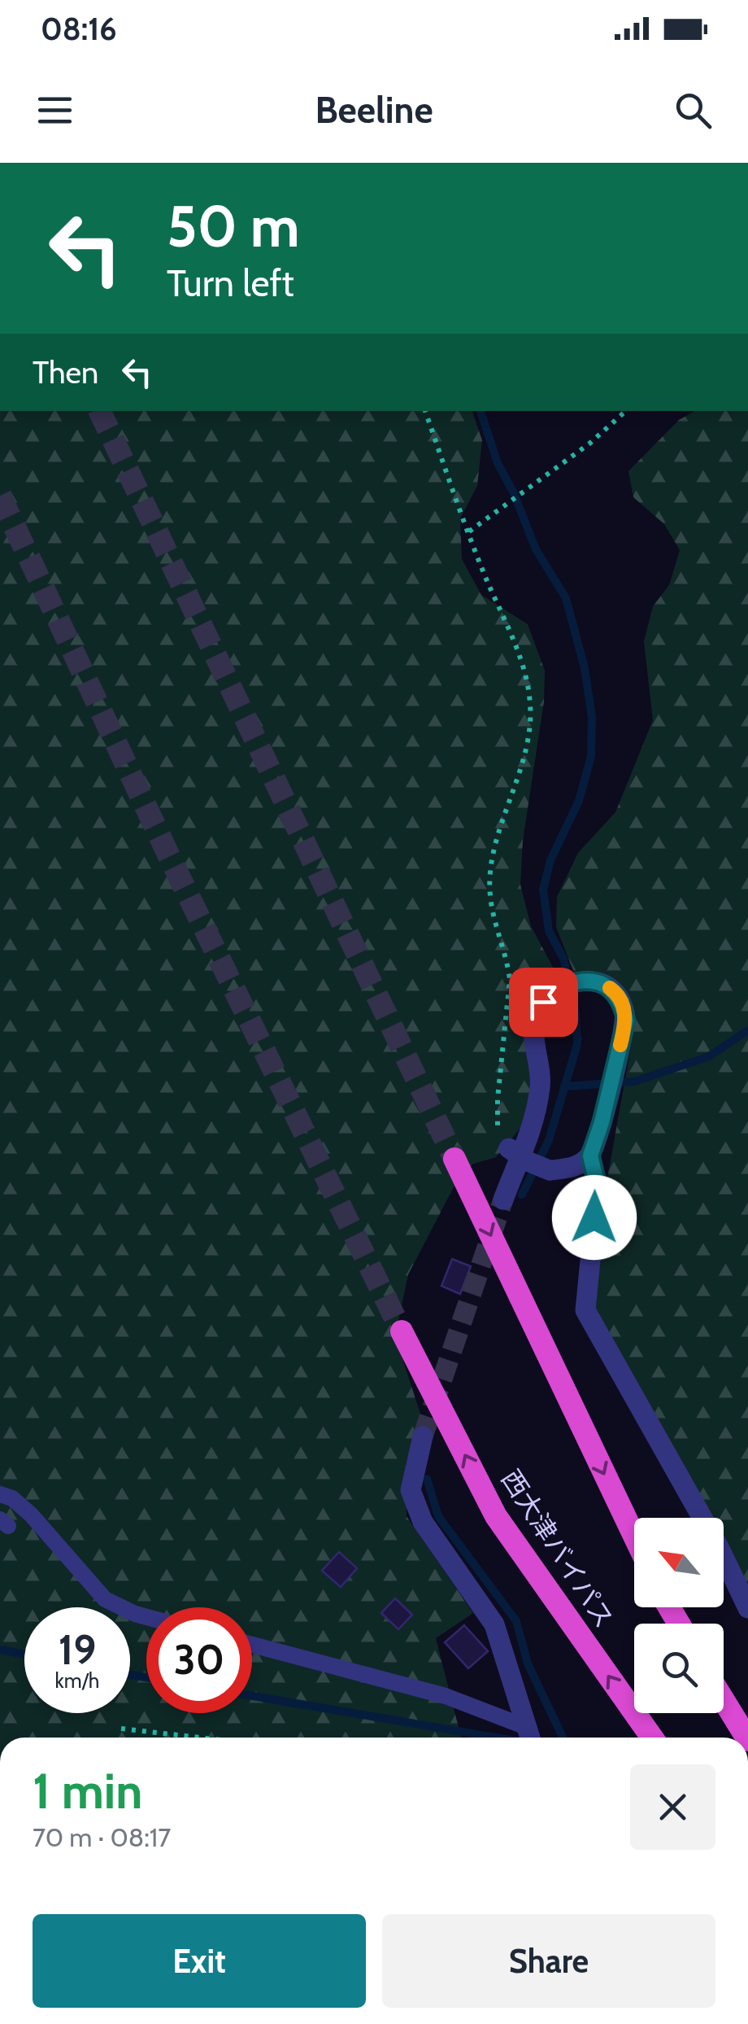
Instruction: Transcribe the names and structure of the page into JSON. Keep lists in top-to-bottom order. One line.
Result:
{"streets":{"highway":["西大津バイパス"]},"north":"top left","page":{"status":"08:16","header":"Beeline","turn":["50 m","Turn left"],"then":"Then","speed":"19 km/h","limit":"30","heading":["1 min","70 m · 08:17"],"buttons":["Exit","Share"]}}
